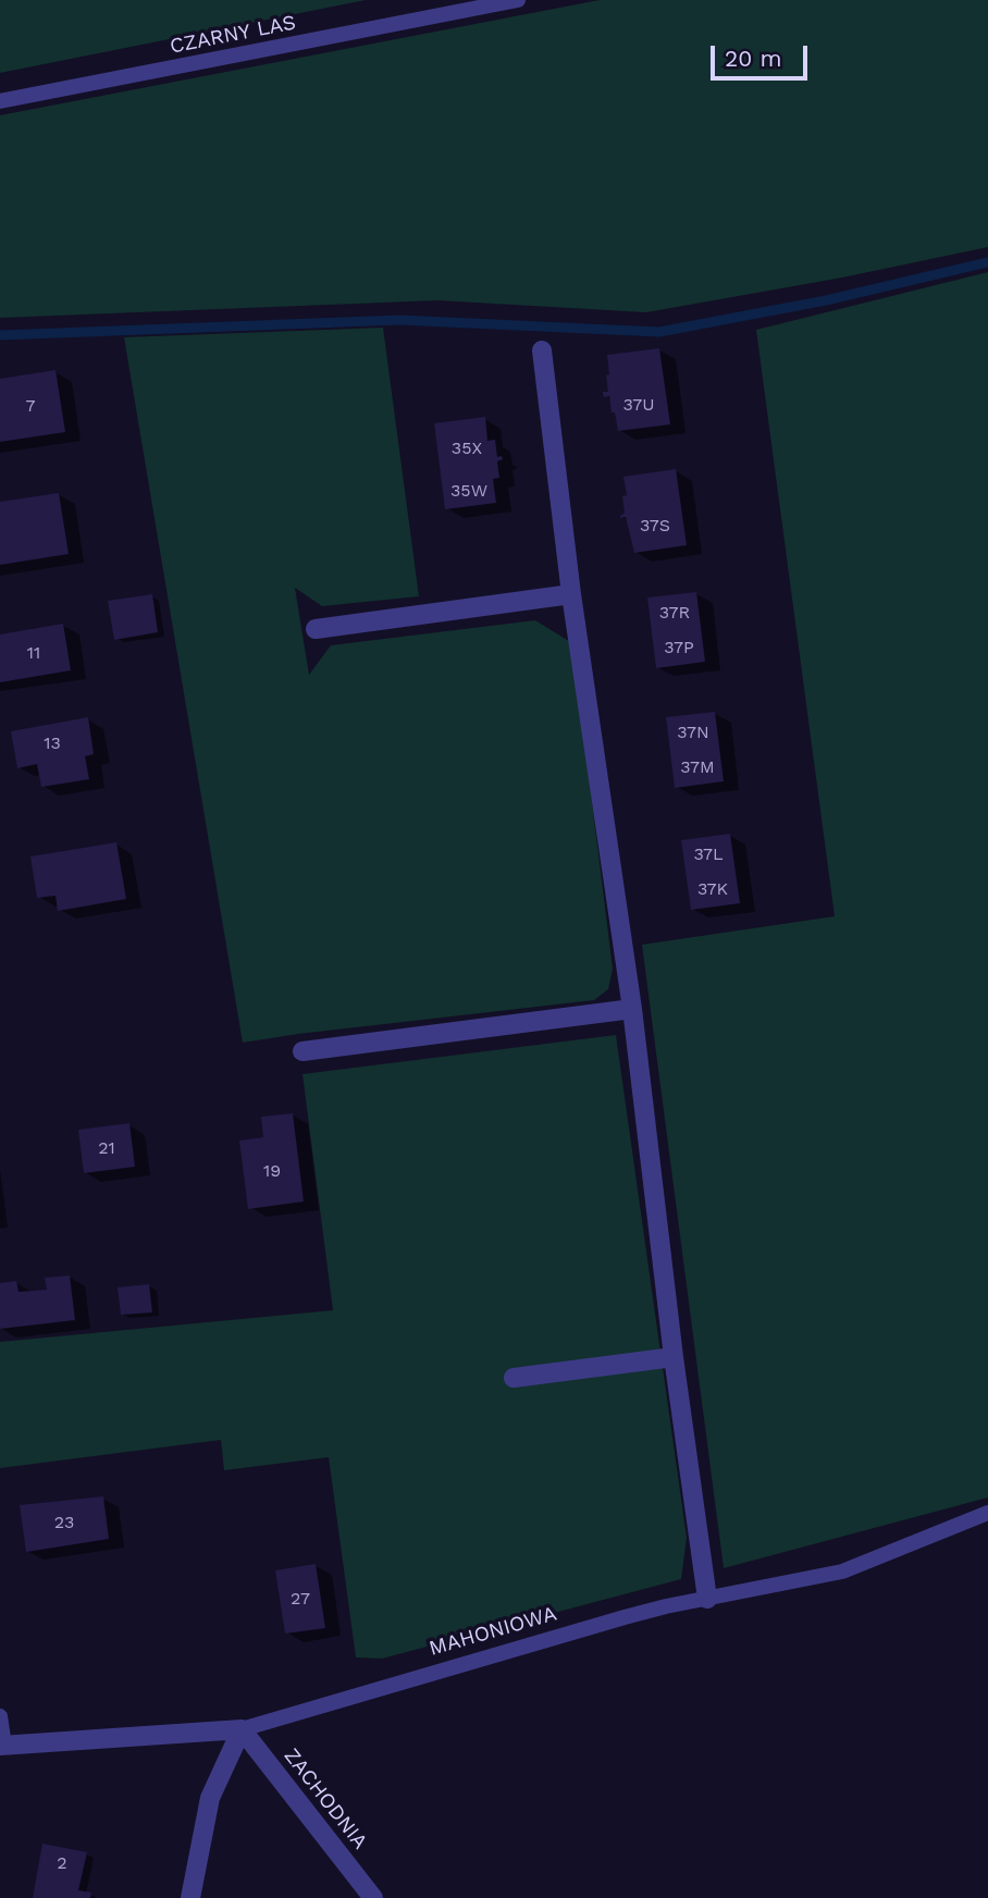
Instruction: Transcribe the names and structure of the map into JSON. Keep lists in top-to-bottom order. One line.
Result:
{"streets":{"street":["MAHONIOWA","ZACHODNIA"],"lane":["CZARNY LAS"]},"crossings":[["MAHONIOWA","ZACHODNIA"]],"house_numbers":["37U","7","35X","35W","37S","37R","37P","11","37N","13","37M","37L","37K","21","19","23","27","2"],"scale_bar":"20 m"}
